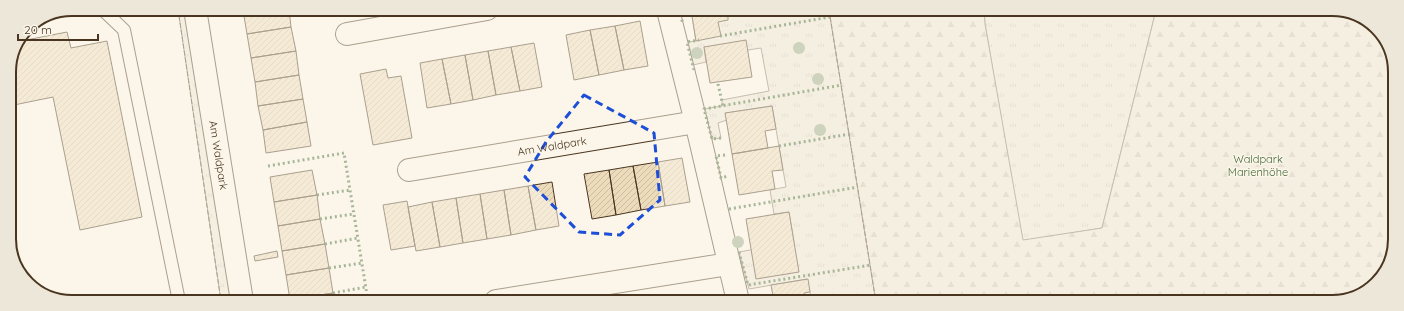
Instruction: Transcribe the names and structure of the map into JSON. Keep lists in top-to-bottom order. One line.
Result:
{"streets":{"street":["Am Waldpark"]},"parks":["Waldpark Marienhöhe"],"scale_bar":"20 m"}
